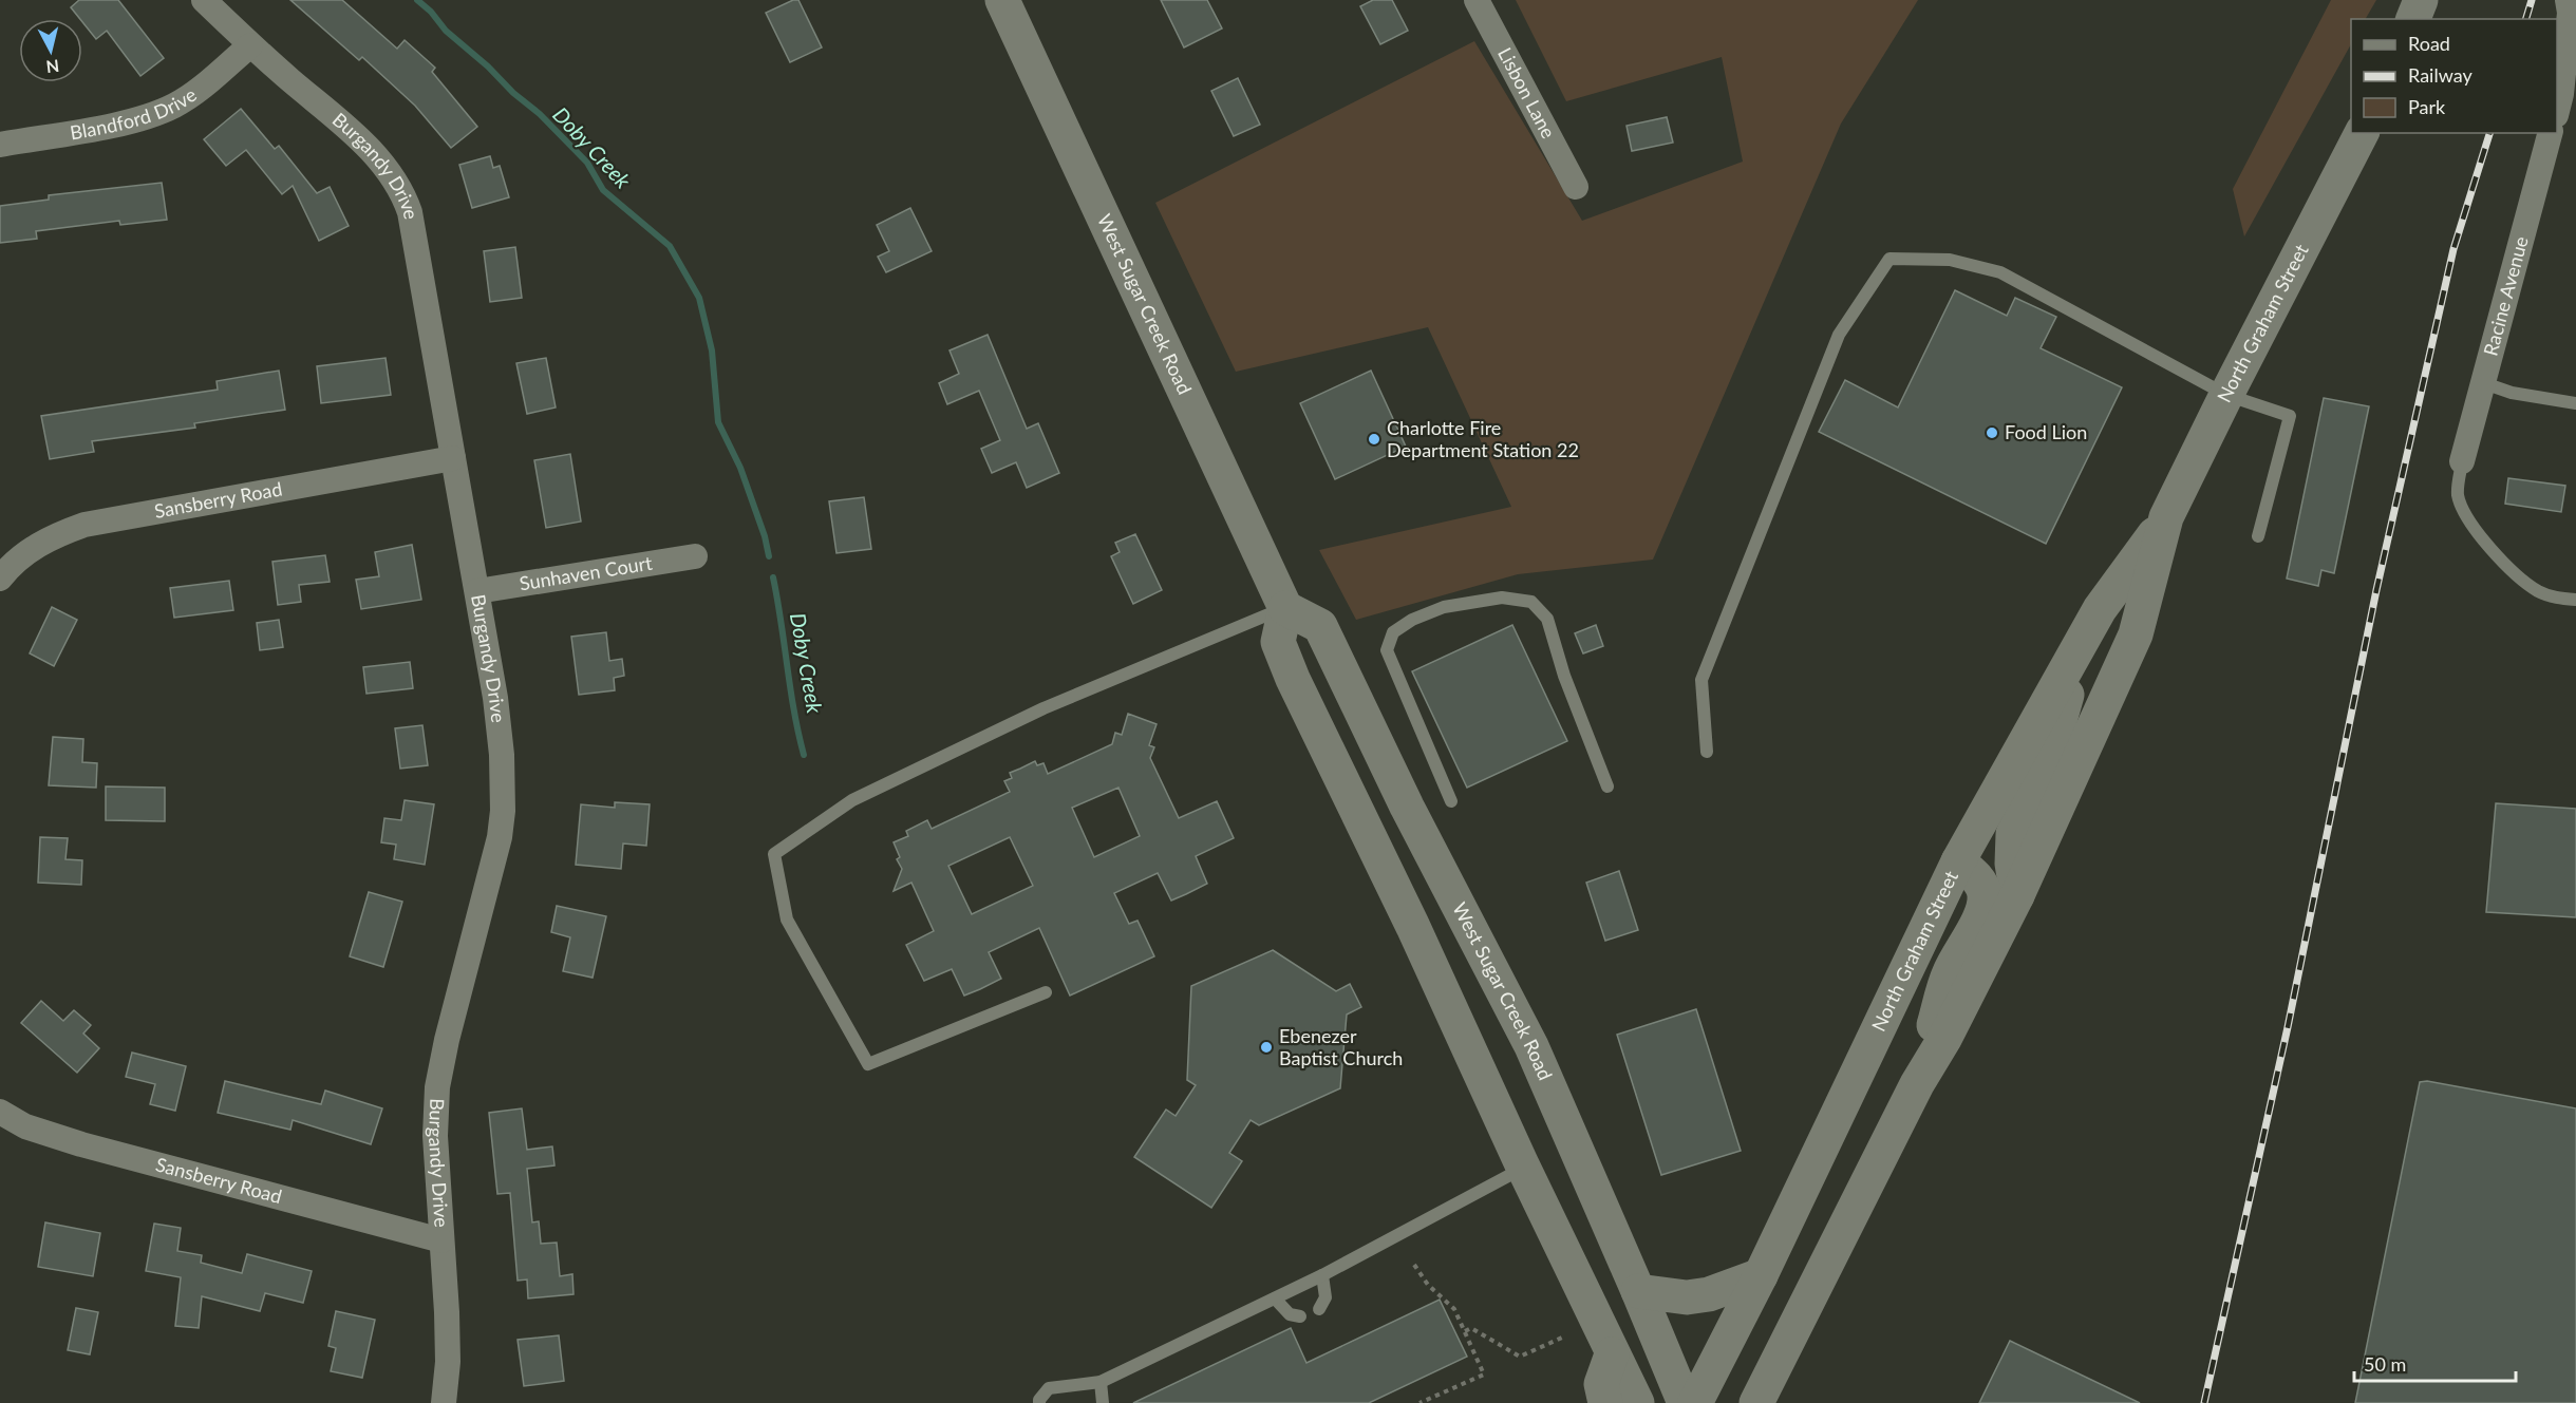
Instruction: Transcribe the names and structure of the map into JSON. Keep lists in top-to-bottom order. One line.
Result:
{"streets":{"main road":["West Sugar Creek Road","North Graham Street"],"street":["Lisbon Lane","Blandford Drive","Burgandy Drive","Racine Avenue","Sansberry Road","Sunhaven Court"]},"crossings":[["Blandford Drive","Burgandy Drive"],["Burgandy Drive","Sansberry Road"],["Burgandy Drive","Sunhaven Court"]],"water":["Doby Creek"],"places":["Food Lion","Charlotte Fire Department Station 22","Ebenezer Baptist Church"],"legend":["Road","Railway","Park"],"scale_bar":"50 m","north":"bottom"}
